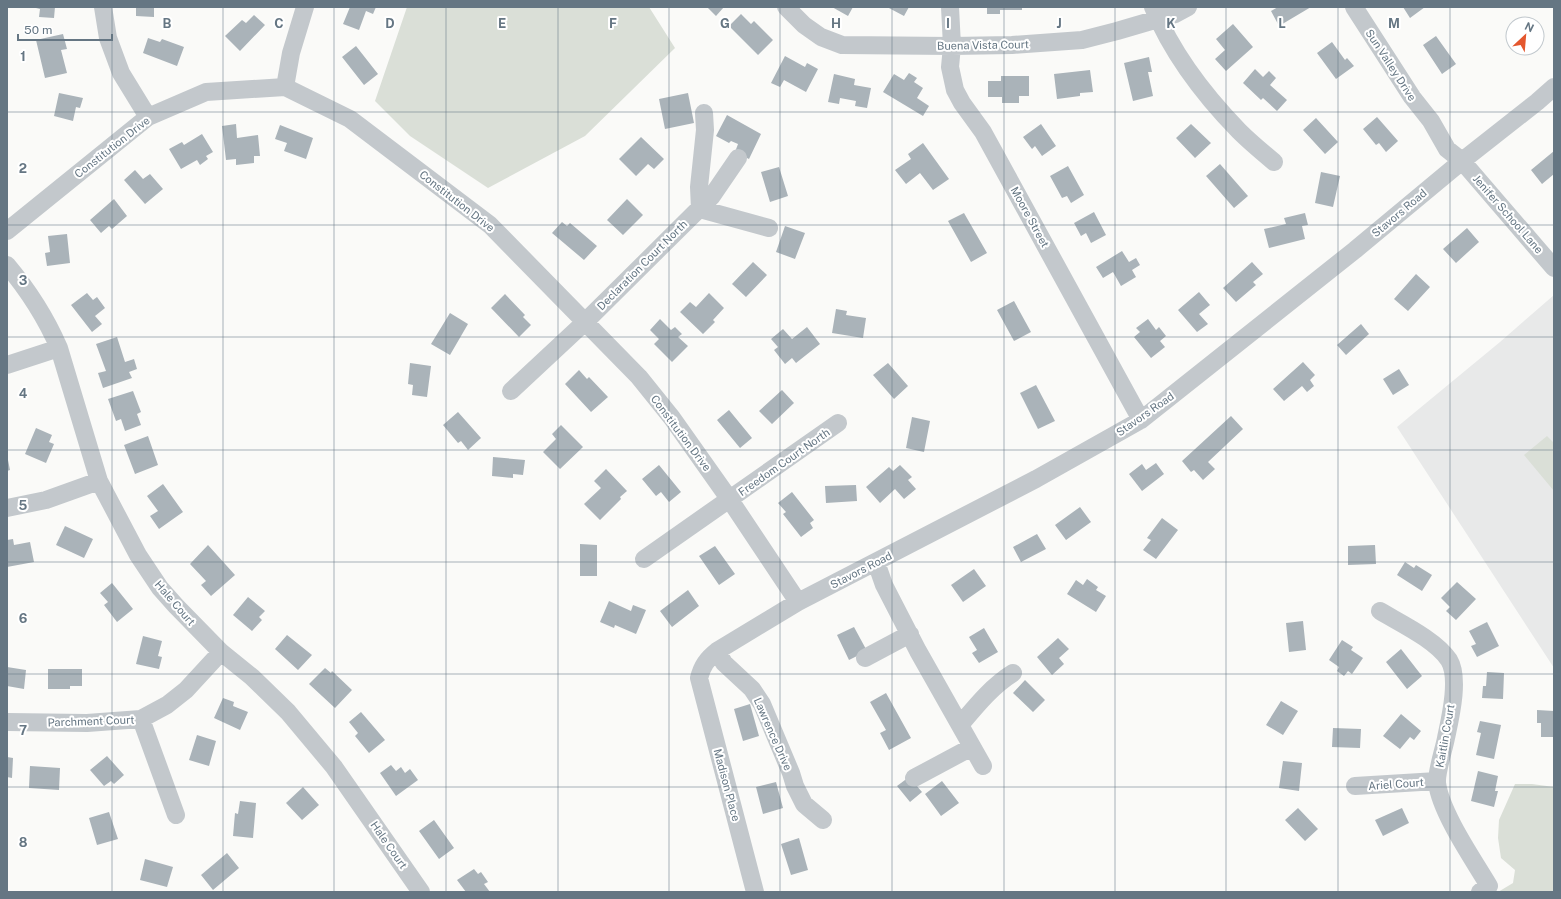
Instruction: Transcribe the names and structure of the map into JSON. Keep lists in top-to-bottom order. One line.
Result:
{"streets":{"street":["Buena Vista Court","Sun Valley Drive","Constitution Drive","Stavors Road","Jenifer School Lane","Moore Street","Declaration Court North","Freedom Court North","Hale Court","Parchment Court","Lawrence Drive","Kaitlin Court","Ariel Court","Madison Place"]},"crossings":[["Buena Vista Court","Moore Street"],["Sun Valley Drive","Stavors Road"],["Sun Valley Drive","Jenifer School Lane"],["Constitution Drive","Stavors Road"],["Constitution Drive","Declaration Court North"],["Constitution Drive","Freedom Court North"],["Stavors Road","Jenifer School Lane"],["Stavors Road","Moore Street"],["Stavors Road","Lawrence Drive"],["Stavors Road","Madison Place"],["Hale Court","Parchment Court"],["Kaitlin Court","Ariel Court"]],"scale_bar":"50 m","north":"top right","grid":{"columns":["B","C","D","E","F","G","H","I","J","K","L","M"],"rows":["1","2","3","4","5","6","7","8"]}}
